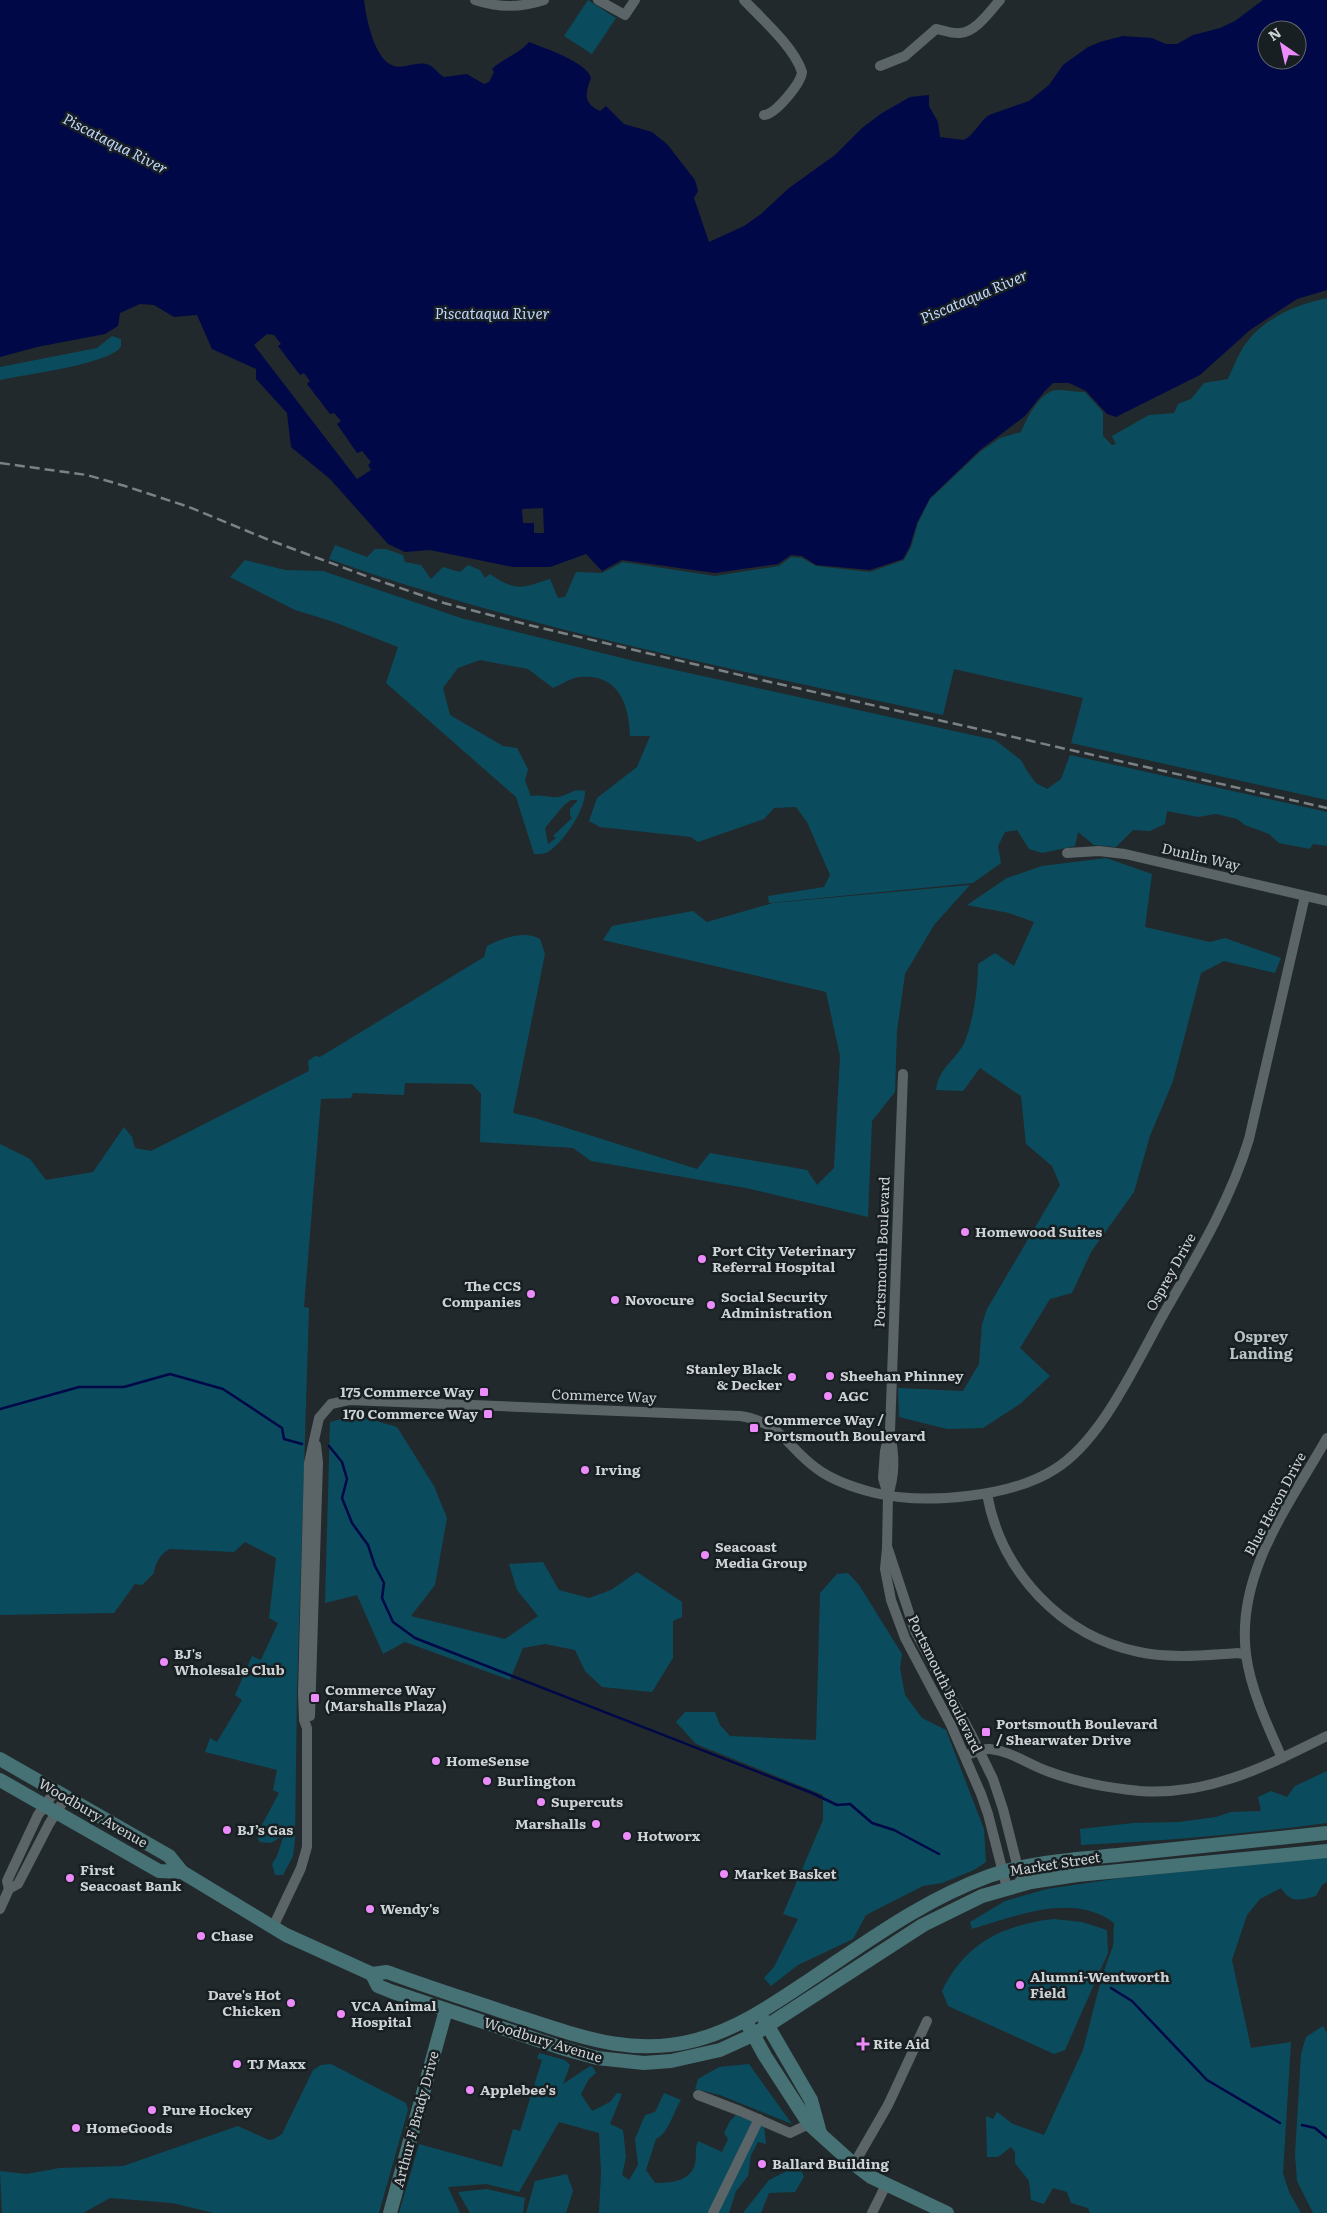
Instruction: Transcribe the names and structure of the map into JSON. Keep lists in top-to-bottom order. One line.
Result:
{"streets":{"main road":["Woodbury Avenue","Market Street","Arthur F Brady Drive"],"street":["Dunlin Way","Portsmouth Boulevard","Osprey Drive","Commerce Way","Blue Heron Drive"]},"crossings":[["Dunlin Way","Osprey Drive"],["Portsmouth Boulevard","Osprey Drive"],["Portsmouth Boulevard","Commerce Way"],["Portsmouth Boulevard","Market Street"],["Osprey Drive","Commerce Way"],["Commerce Way","Woodbury Avenue"],["Woodbury Avenue","Market Street"],["Woodbury Avenue","Arthur F Brady Drive"]],"districts":["Osprey Landing"],"water":["Piscataqua River"],"places":{"other":["Homewood Suites","Port City Veterinary Referral Hospital","The CCS Companies","Novocure","Social Security Administration","Sheehan Phinney","Stanley Black & Decker","AGC","Irving","Seacoast Media Group","BJ's Wholesale Club","HomeSense","Burlington","Supercuts","Marshalls","BJ’s Gas","Hotworx","Market Basket","First Seacoast Bank","Wendy's","Chase","Alumni-Wentworth Field","Dave's Hot Chicken","VCA Animal Hospital","TJ Maxx","Applebee's","Pure Hockey","HomeGoods","Ballard Building"],"transit":["175 Commerce Way","170 Commerce Way","Commerce Way / Portsmouth Boulevard","Commerce Way (Marshalls Plaza)","Portsmouth Boulevard / Shearwater Drive"],"health":["Rite Aid"]},"north":"top left"}
